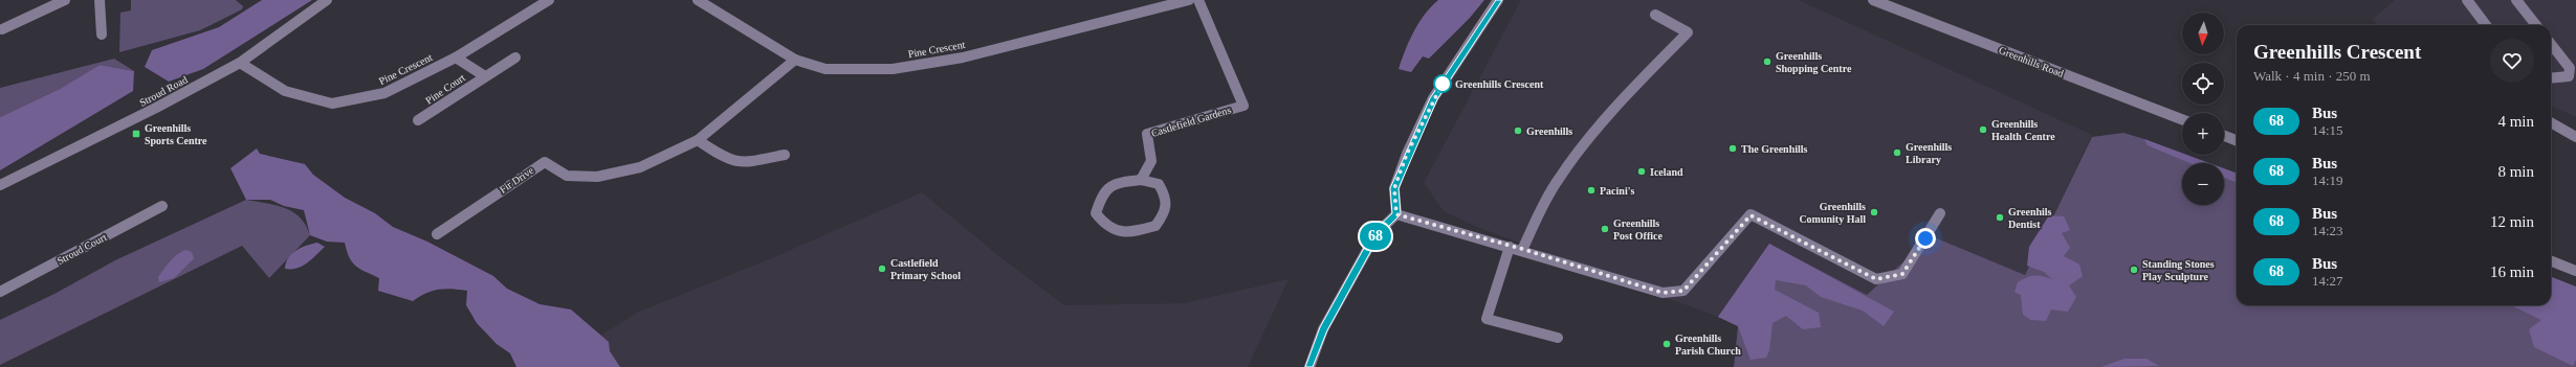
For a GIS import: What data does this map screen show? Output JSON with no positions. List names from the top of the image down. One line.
{"streets":{"street":["Pine Crescent","Greenhills Road","Pine Court","Stroud Road","Castlefield Gardens","Fir Drive","Stroud Court"]},"crossings":[["Pine Crescent","Pine Court"],["Pine Crescent","Stroud Road"],["Pine Crescent","Fir Drive"]],"places":{"other":["Greenhills Shopping Centre","Greenhills Crescent","Greenhills Health Centre","Greenhills","The Greenhills","Greenhills Library","Iceland","Pacini's","Greenhills Comunity Hall","Greenhils Dentist","Greenhills Post Office","Castlefield Primary School","Standing Stones Play Sculpture","Greenhills Parish Church"],"transit":["Greenhills Sports Centre"]},"lines":["bus line 68"],"north":"bottom","page":{"on_map":"68","map_buttons":["+","−"],"heading":["Greenhills Crescent","Walk · 4 min · 250 m"],"list":[{"mark":"68","name":"Bus","note":"14:15","value":"4 min"},{"mark":"68","name":"Bus","note":"14:19","value":"8 min"},{"mark":"68","name":"Bus","note":"14:23","value":"12 min"},{"mark":"68","name":"Bus","note":"14:27","value":"16 min"}]}}
